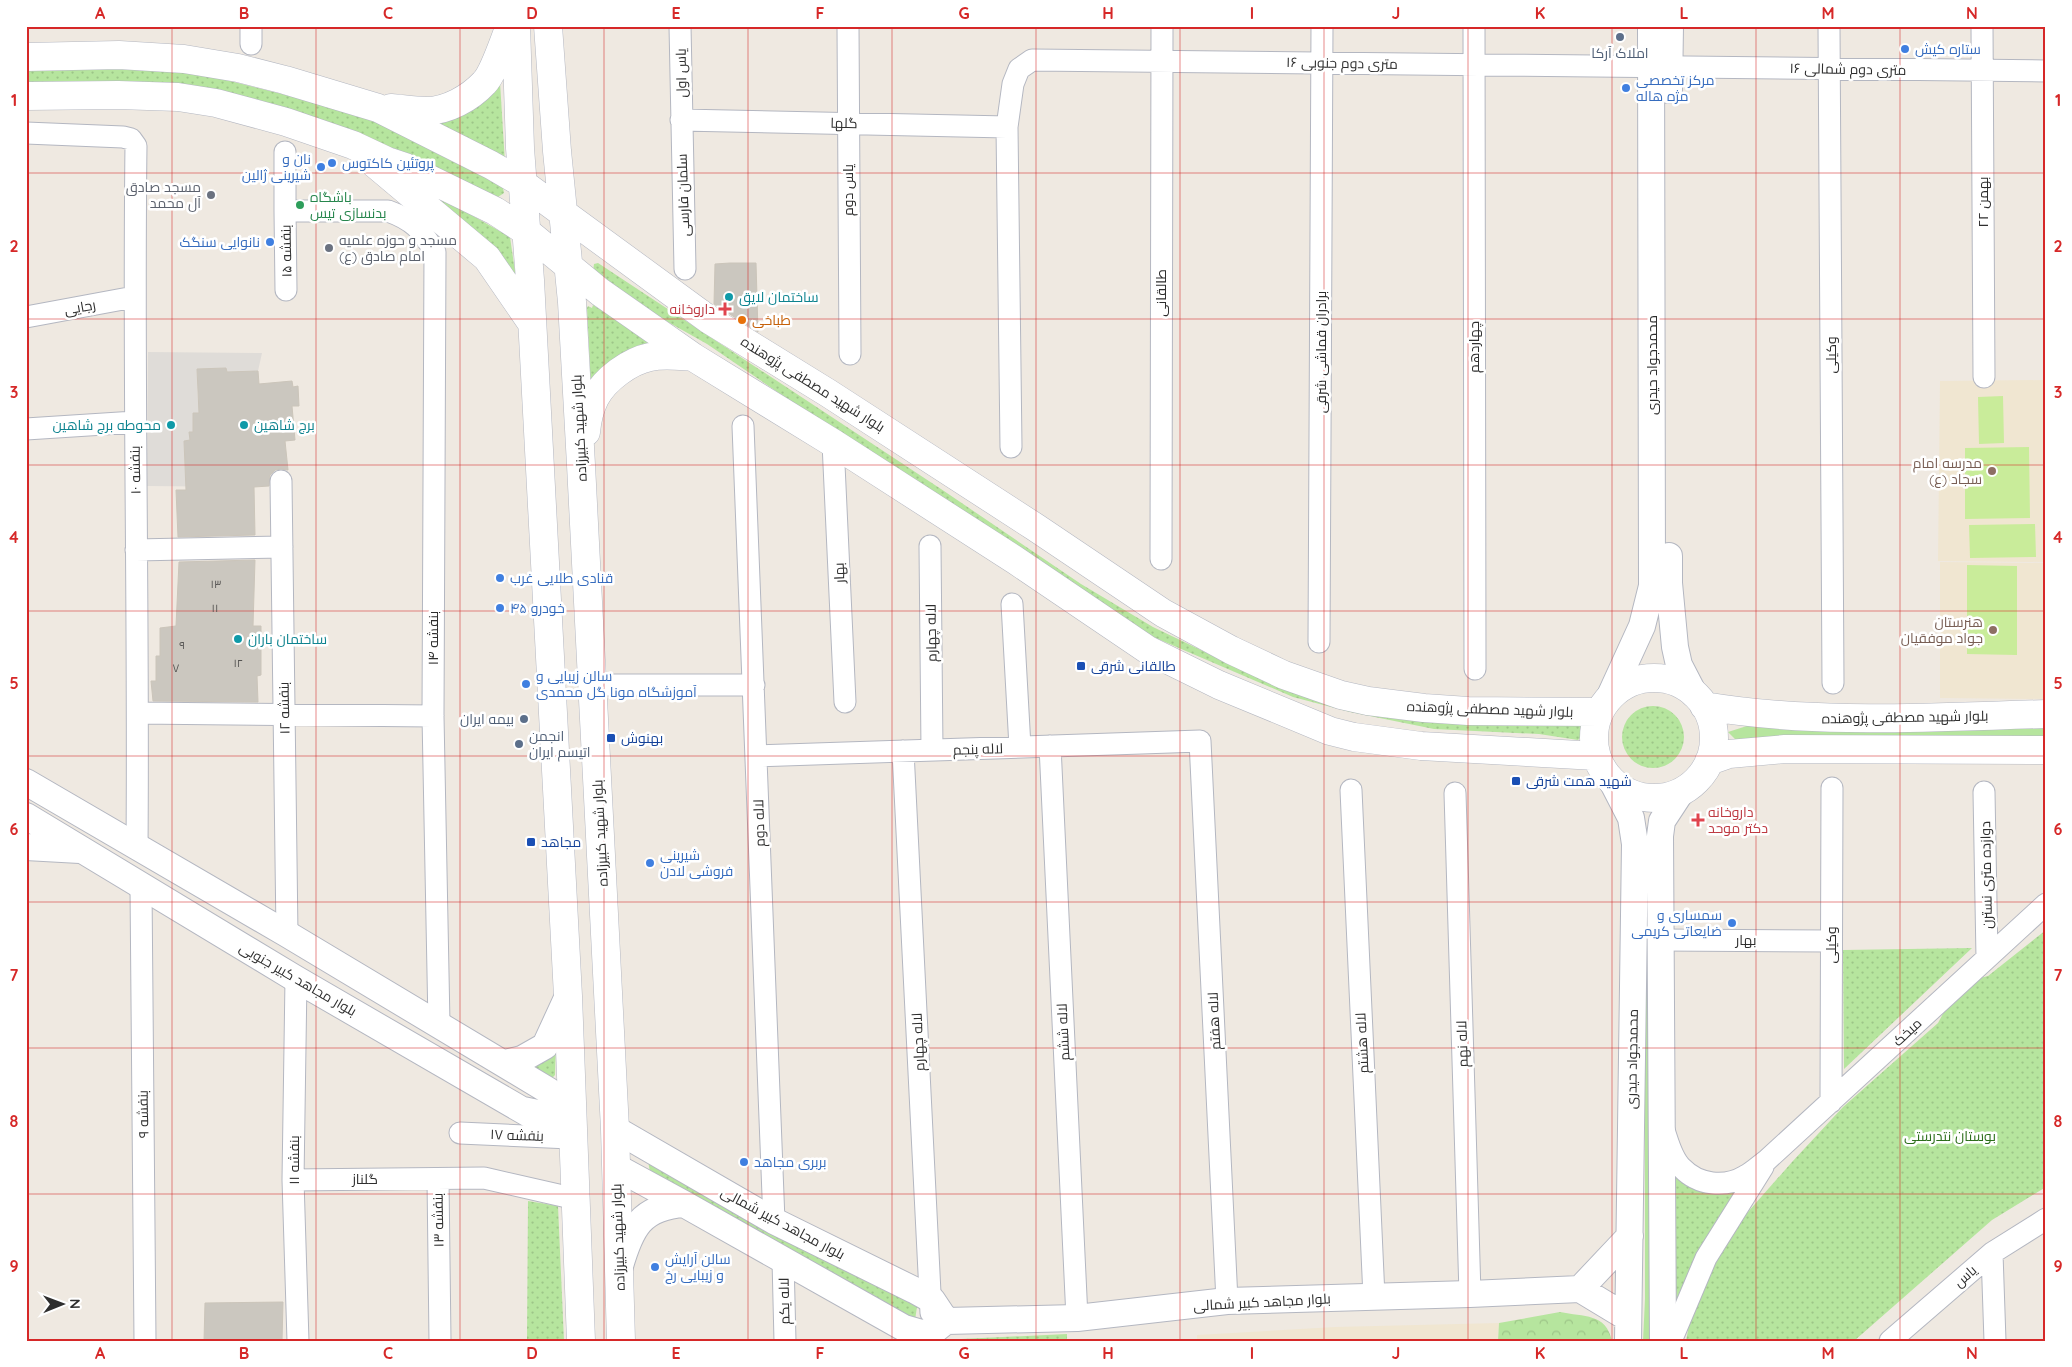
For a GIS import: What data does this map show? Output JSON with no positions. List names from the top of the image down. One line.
{"streets":{"main road":["بلوار شهید مصطفی پژوهنده","بلوار شهید کبیرزاده"],"street":["۱۶ متری دوم جنوبی","۱۶ متری دوم شمالی","یاس اول","گلها","یاس دوم","سلمان فارسی","۲۲ بهمن","بنفشه ۱۵","طالقانی","رجایی","چهاردهم","برادران قماشی شرقی","وکیلی","محمدجواد حیدری","بنفشه ۱۰","بهار","لاله چهارم","بنفشه ۱۴","بنفشه ۱۲","لاله پنجم","لاله دوم","دوازده متری نسترن","بلوار مجاهد کبیر جنوبی","لاله هفتم","لاله ششم","میخک","لاله هشتم","لاله نهم","بنفشه ۹","بنفشه ۱۷","بنفشه ۱۱","گلناز","بنفشه ۱۳","بلوار مجاهد کبیر شمالی","یاس","لاله یکم"]},"crossings":[["۱۶ متری دوم جنوبی","۱۶ متری دوم شمالی"],["۱۶ متری دوم جنوبی","گلها"],["۱۶ متری دوم جنوبی","طالقانی"],["۱۶ متری دوم جنوبی","چهاردهم"],["۱۶ متری دوم جنوبی","برادران قماشی شرقی"],["۱۶ متری دوم جنوبی","محمدجواد حیدری"],["۱۶ متری دوم شمالی","۲۲ بهمن"],["۱۶ متری دوم شمالی","وکیلی"],["۱۶ متری دوم شمالی","محمدجواد حیدری"],["یاس اول","گلها"],["یاس اول","سلمان فارسی"],["گلها","یاس دوم"],["گلها","سلمان فارسی"],["بنفشه ۱۵","بنفشه ۱۴"],["رجایی","بنفشه ۱۰"],["وکیلی","بهار"],["وکیلی","میخک"],["محمدجواد حیدری","بلوار شهید مصطفی پژوهنده"],["محمدجواد حیدری","بهار"],["بلوار شهید مصطفی پژوهنده","بلوار شهید کبیرزاده"],["بلوار شهید کبیرزاده","بلوار مجاهد کبیر شمالی"],["لاله چهارم","لاله پنجم"],["لاله چهارم","بلوار مجاهد کبیر شمالی"],["لاله پنجم","لاله دوم"],["لاله پنجم","لاله هفتم"],["لاله پنجم","لاله ششم"],["لاله دوم","بلوار مجاهد کبیر شمالی"],["دوازده متری نسترن","میخک"],["بلوار مجاهد کبیر جنوبی","بنفشه ۹"],["بلوار مجاهد کبیر جنوبی","بنفشه ۱۷"],["بلوار مجاهد کبیر جنوبی","بنفشه ۱۱"],["لاله هفتم","بلوار مجاهد کبیر شمالی"],["لاله ششم","بلوار مجاهد کبیر شمالی"],["لاله هشتم","بلوار مجاهد کبیر شمالی"],["لاله نهم","بلوار مجاهد کبیر شمالی"],["بنفشه ۱۱","گلناز"],["گلناز","بنفشه ۱۳"],["بلوار مجاهد کبیر شمالی","لاله یکم"]],"parks":["بوستان نتدرستی"],"places":{"other":["املاک آرکا","ستاره کیش","مرکز تخصصی مژه هاله","پروتئین کاکتوس","نان و شیرینی ژالین","مسجد صادق آل محمد","باشگاه بدنسازی تیس","نانوایی سنگک","مسجد و حوزه علمیه امام صادق (ع)","ساختمان لایق","طباخی","محوطه برج شاهین","برج شاهین","مدرسه امام سجاد (ع)","قنادی طلایی غرب","خودرو ۴۵","هنرستان جواد موفقیان","ساختمان باران","سالن زیبایی و آموزشگاه مونا گل محمدی","بیمه ایران","انجمن اتیسم ایران","شیرینی فروشی لادن","سمساری و ضایعاتی کریمی","بربری مجاهد","سالن آرایش و زیبایی رخ"],"health":["داروخانه","داروخانه دکتر موحد"],"transit":["طالقانی شرقی","بهنوش","شهید همت شرقی","مجاهد"]},"house_numbers":["۱۳","۱۱","۹","۱۲","۷"],"north":"right","grid":{"columns":["A","B","C","D","E","F","G","H","I","J","K","L","M","N"],"rows":["1","2","3","4","5","6","7","8","9"]}}
